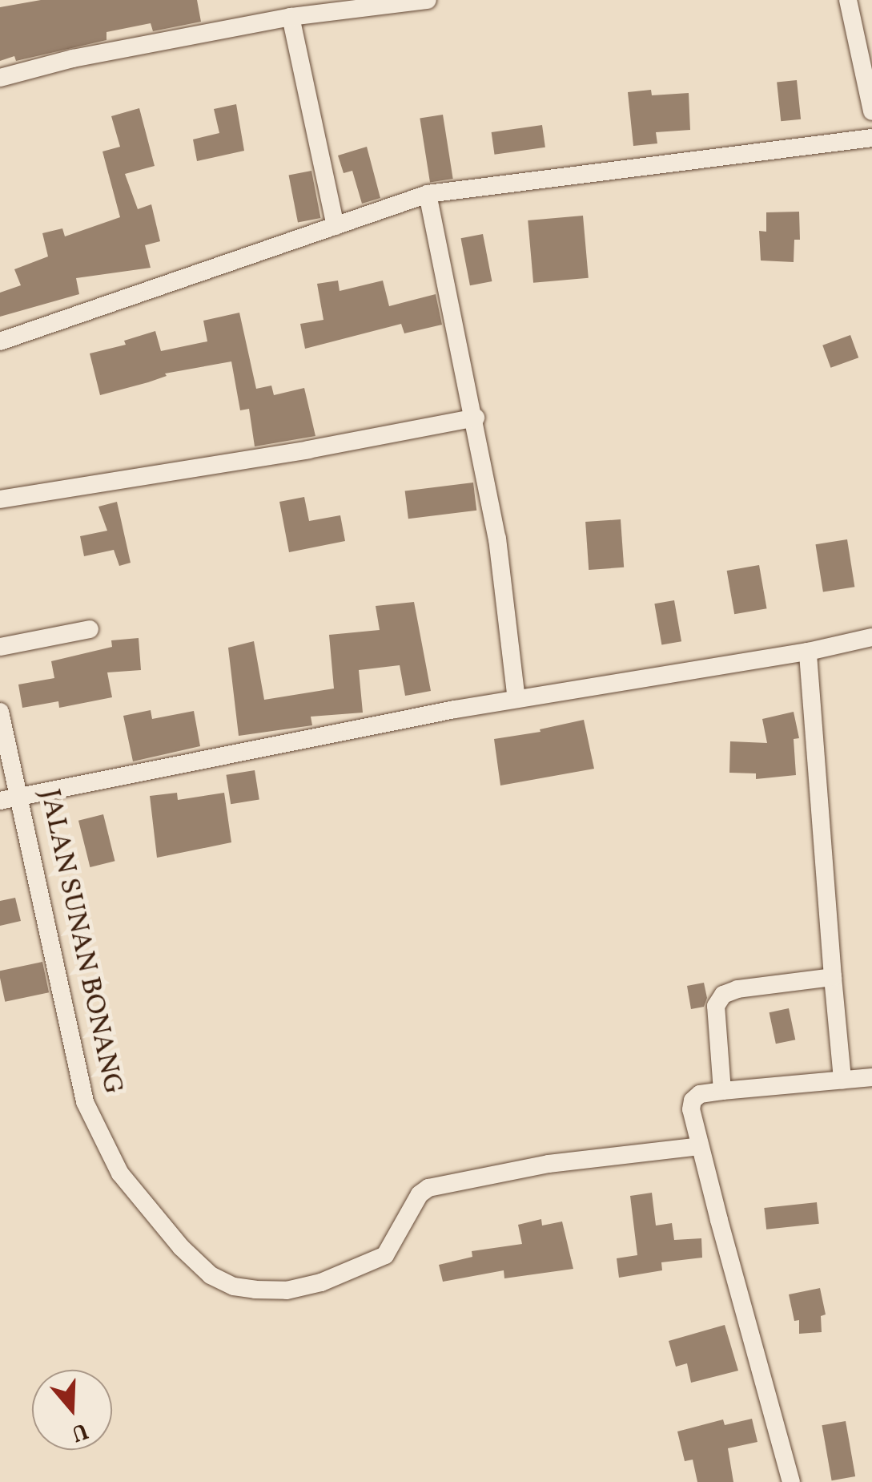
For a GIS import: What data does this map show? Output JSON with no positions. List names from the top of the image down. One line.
{"streets":{"street":["JALAN SUNAN BONANG"]},"north":"bottom"}
